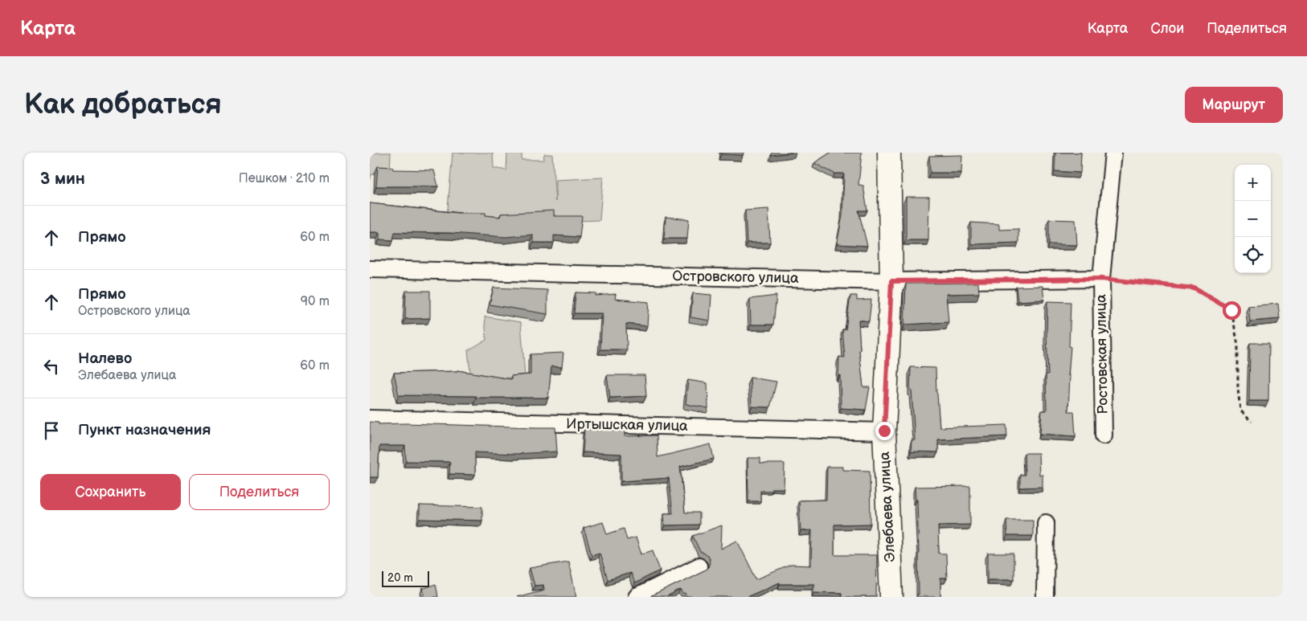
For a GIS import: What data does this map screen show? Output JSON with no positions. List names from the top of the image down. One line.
{"streets":{"main road":["Элебаева улица"],"street":["Островского улица","Ростовская улица","Иртышская улица"]},"crossings":[["Островского улица","Ростовская улица"],["Островского улица","Элебаева улица"],["Иртышская улица","Элебаева улица"]],"scale_bar":"20 m","page":{"header":"Карта","nav":["Карта","Слои","Поделиться"],"buttons":["Маршрут",["Сохранить","Поделиться"]],"title":"Как добраться","heading":["3 мин","Пешком · 210 m"],"map_buttons":["+","−"],"list":[["Прямо","60 m"],["Прямо","Островского улица","90 m"],["Налево","Элебаева улица","60 m"],"Пункт назначения"],"scale":"20 m"}}
